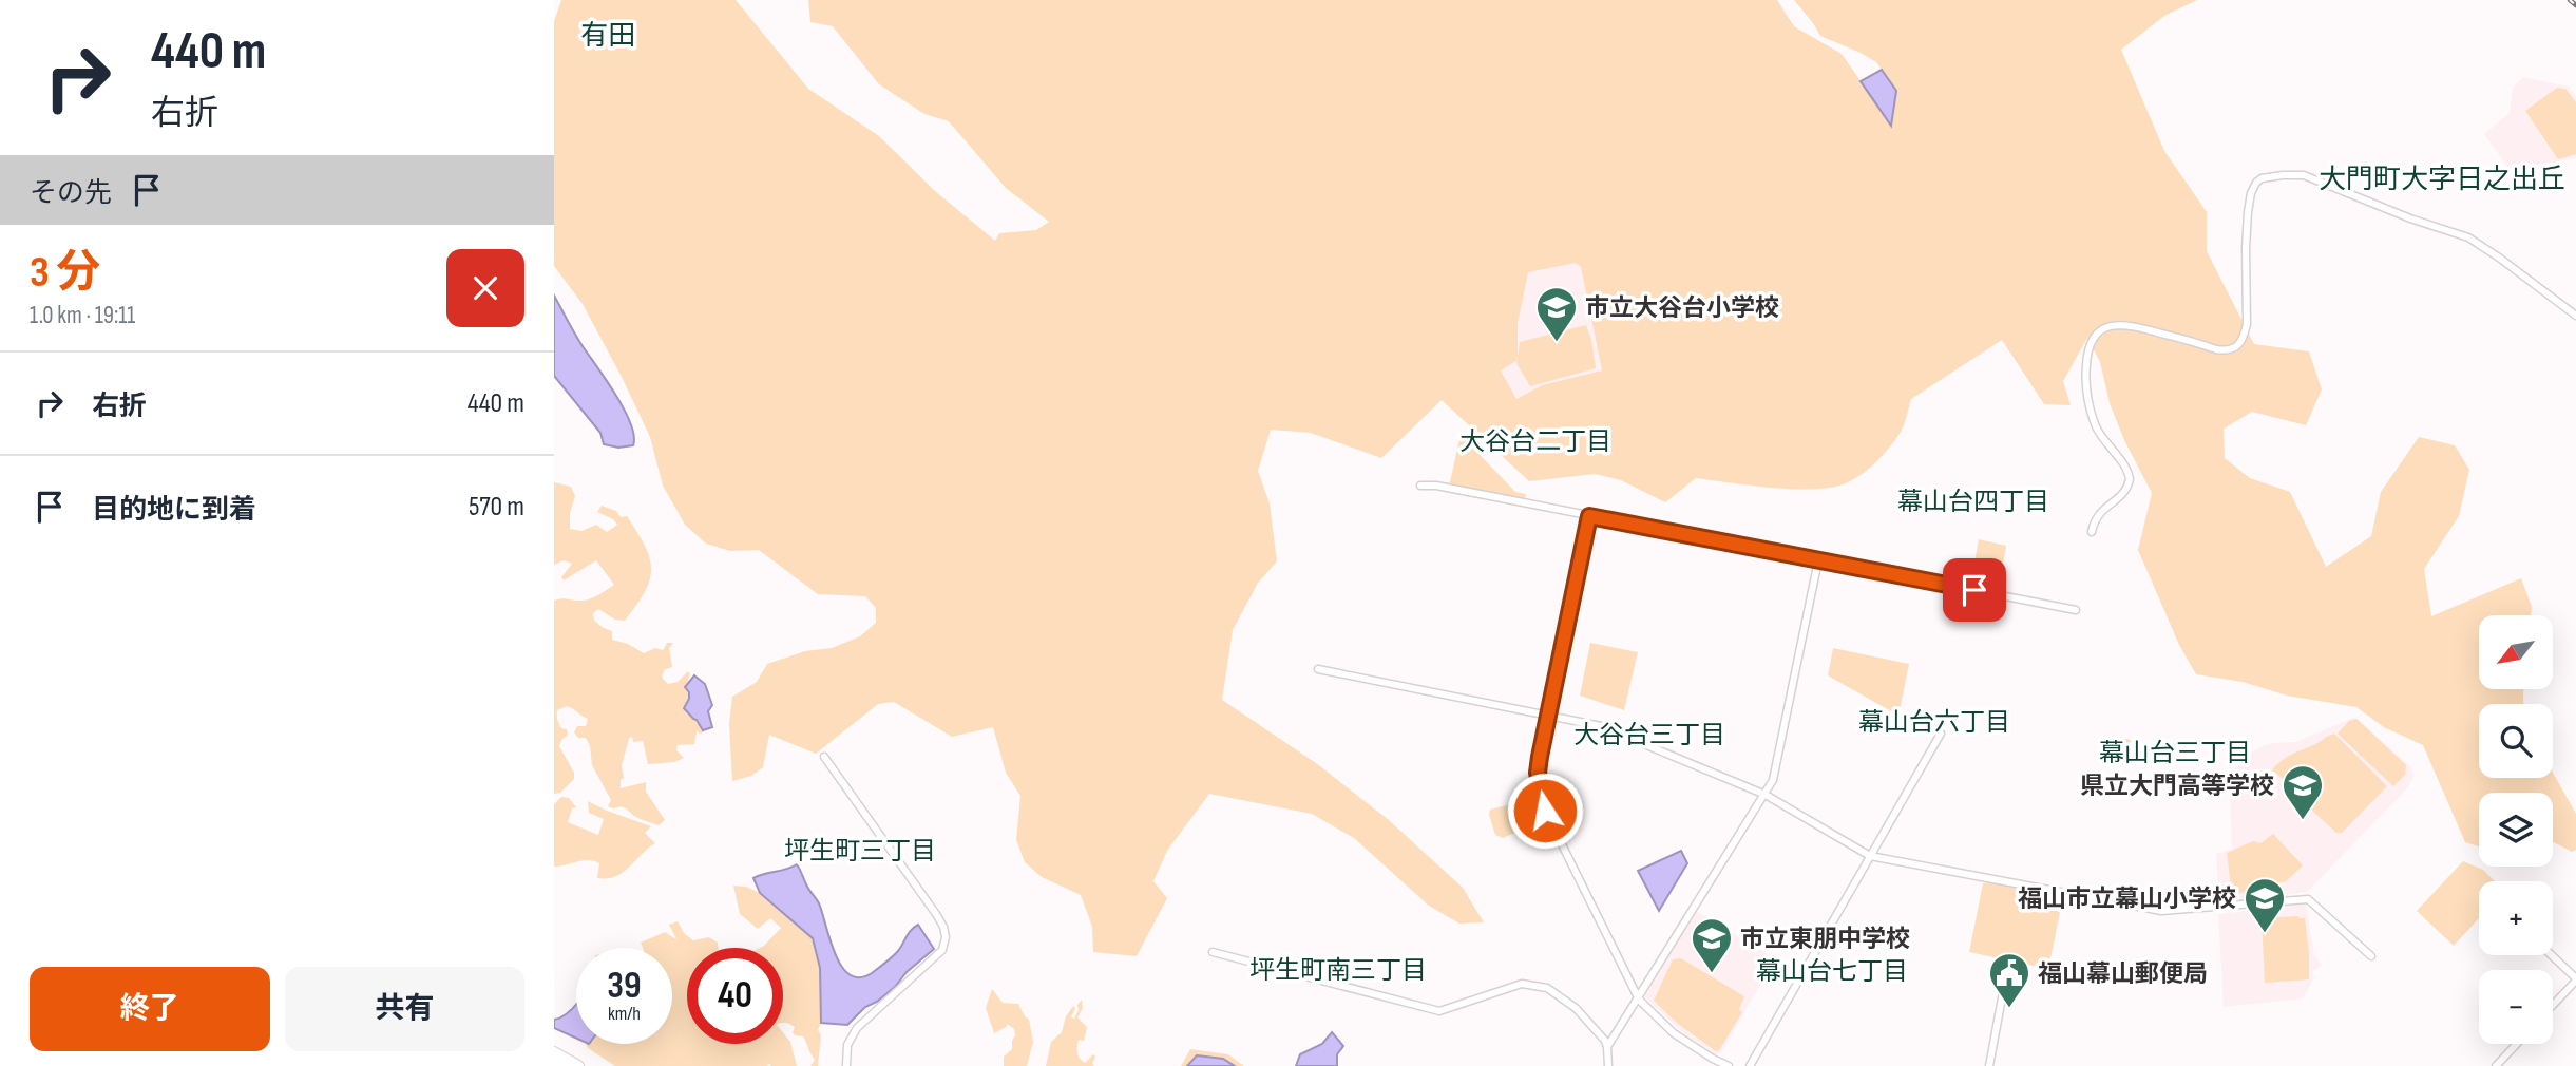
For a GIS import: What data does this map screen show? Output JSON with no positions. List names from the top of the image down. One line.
{"districts":["有田","大門町大字日之出丘","大谷台二丁目","幕山台四丁目","幕山台六丁目","大谷台三丁目","幕山台三丁目","坪生町三丁目","坪生町南三丁目","幕山台七丁目"],"places":{"school or university":["市立大谷台小学校","県立大門高等学校","福山市立幕山小学校","市立東朋中学校"],"public building":["福山幕山郵便局"]},"north":"bottom left","page":{"turn":["440 m","右折"],"then":"その先","heading":["3 分","1.0 km · 19:11"],"list":[{"name":"右折","value":"440 m"},{"name":"目的地に到着","value":"570 m"}],"map_buttons":["+","−"],"speed":"39 km/h","limit":"40","buttons":["終了","共有"]}}
